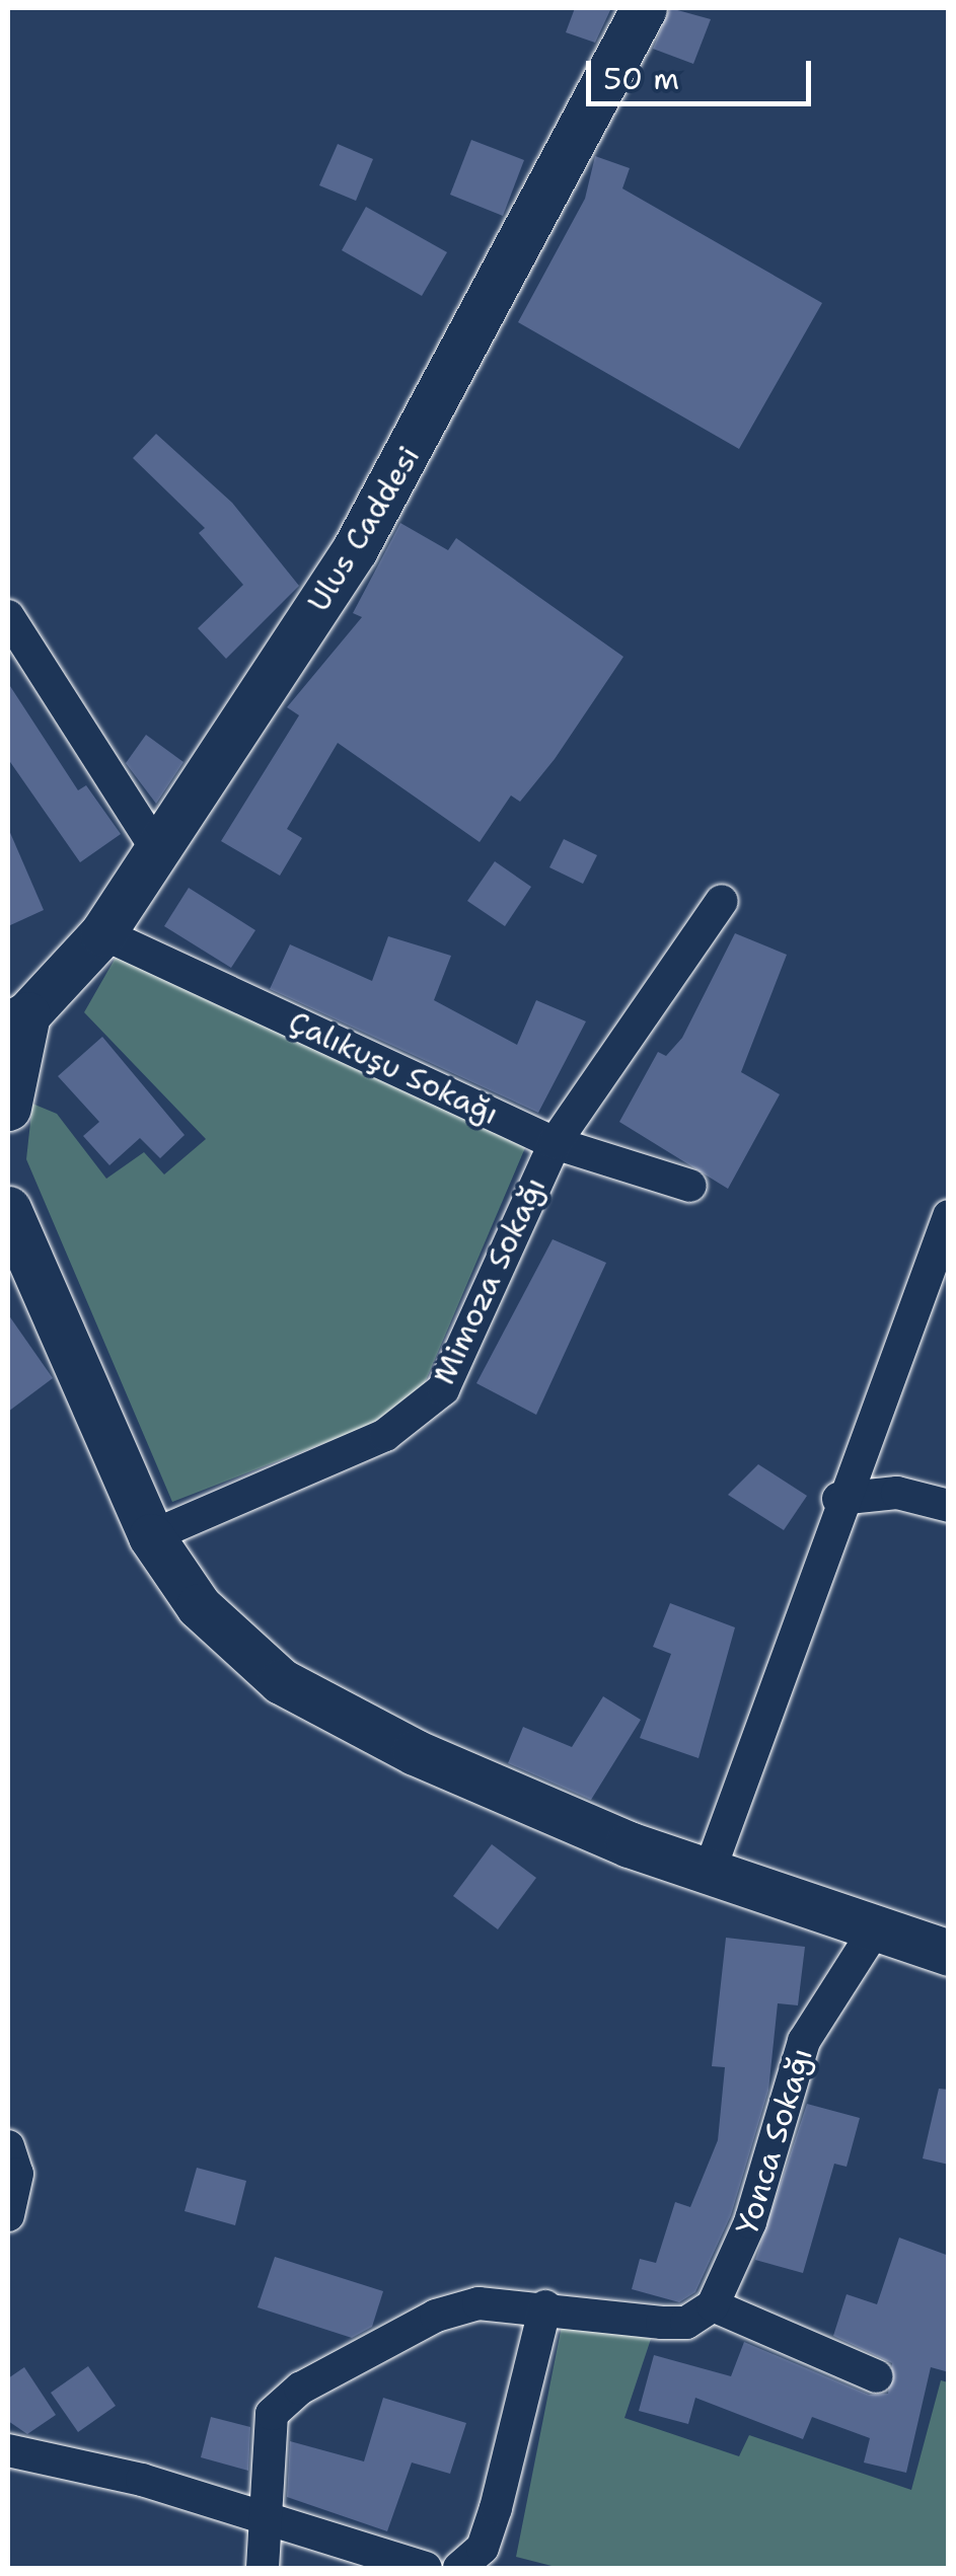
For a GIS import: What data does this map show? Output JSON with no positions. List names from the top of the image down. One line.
{"streets":{"street":["Ulus Caddesi","Çalıkuşu Sokağı","Mimoza Sokağı","Yonca Sokağı"]},"crossings":[["Ulus Caddesi","Çalıkuşu Sokağı"],["Çalıkuşu Sokağı","Mimoza Sokağı"]],"scale_bar":"50 m"}
